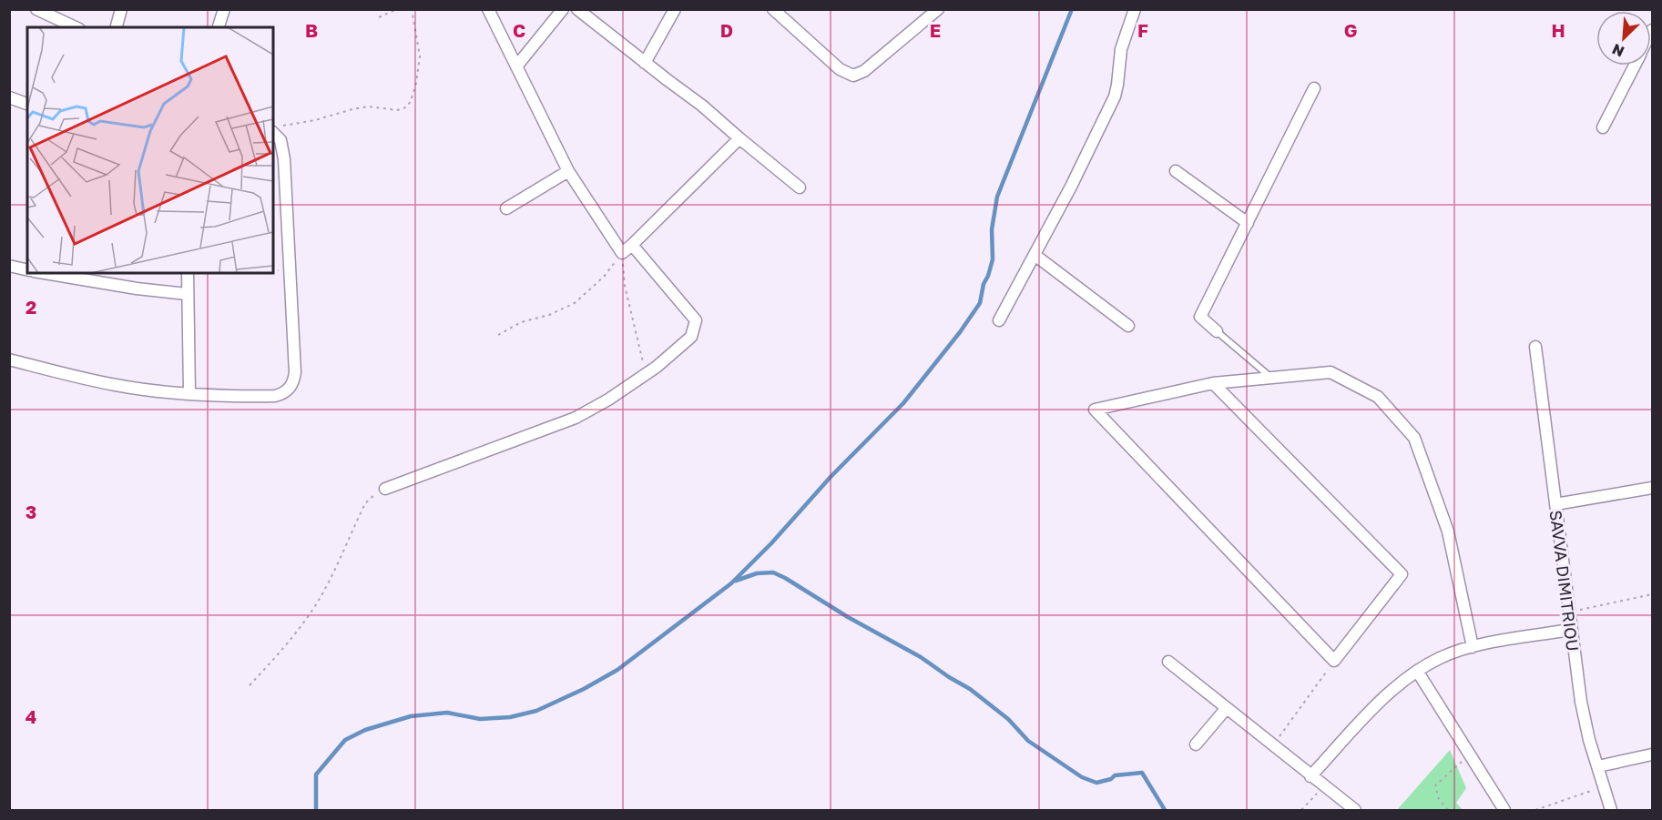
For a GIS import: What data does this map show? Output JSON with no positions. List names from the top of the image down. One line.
{"streets":{"street":["SAVVA DIMITRIOU"]},"north":"bottom left","grid":{"columns":["B","C","D","E","F","G","H"],"rows":["2","3","4"]}}
